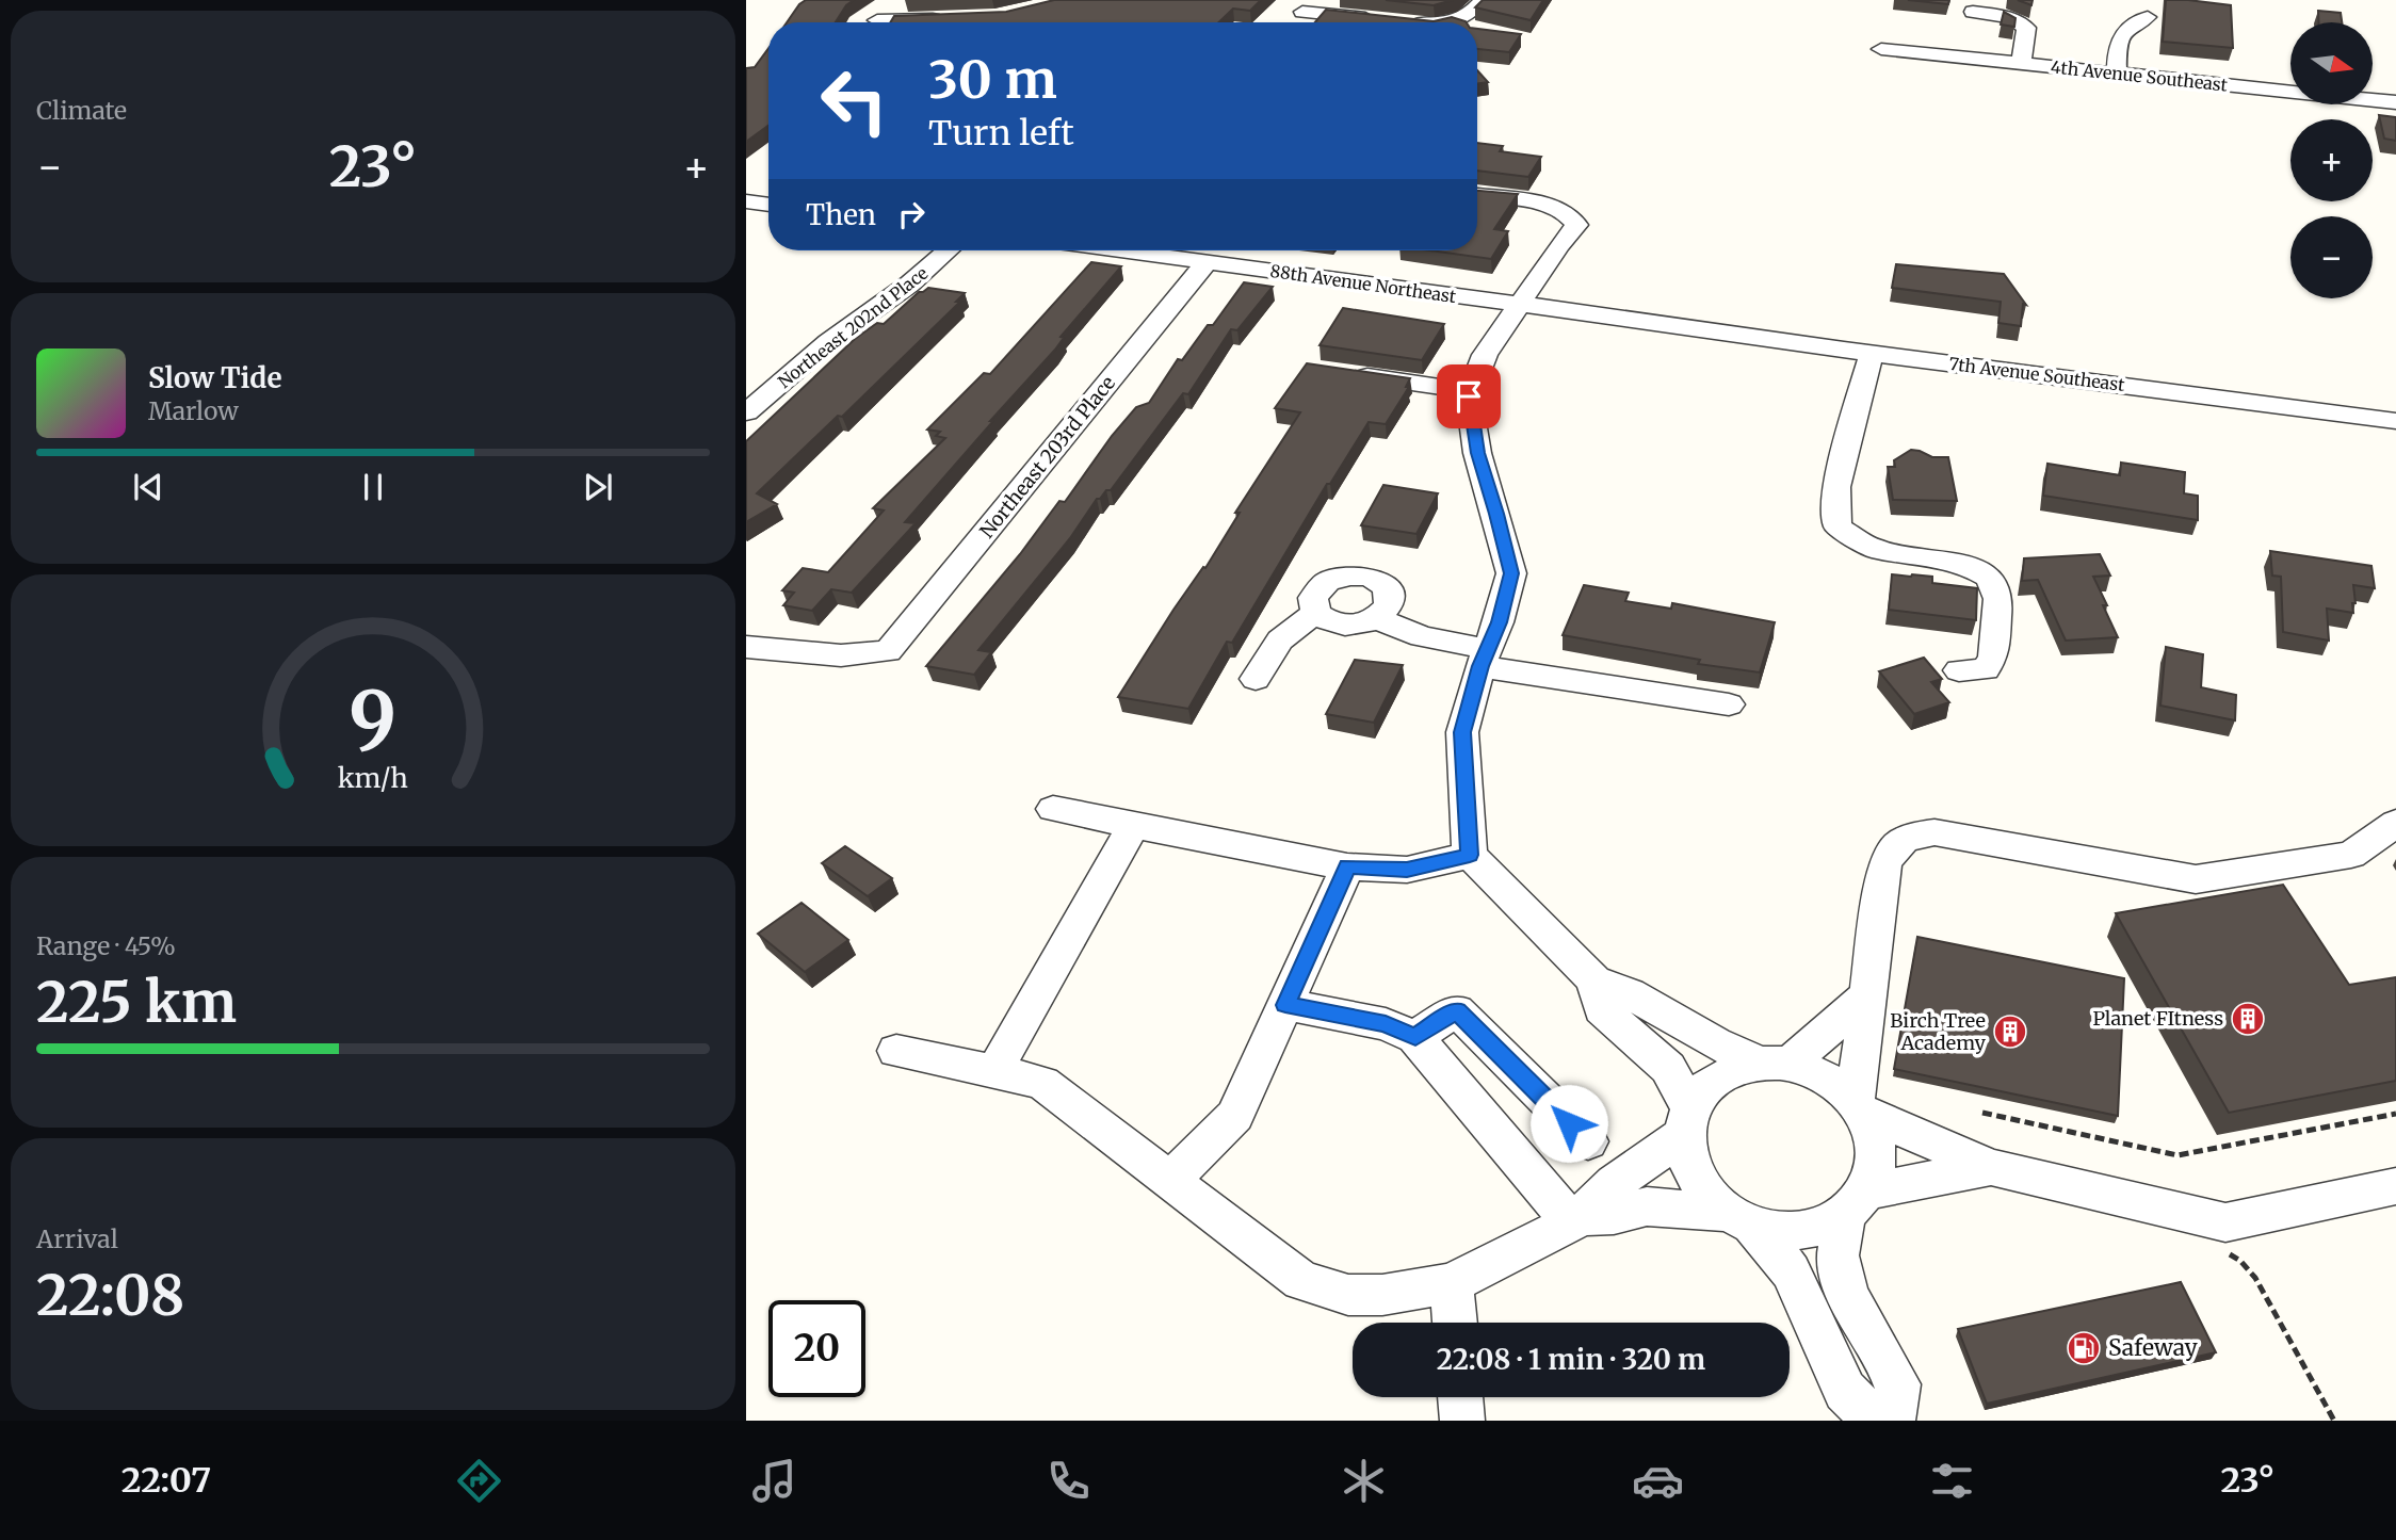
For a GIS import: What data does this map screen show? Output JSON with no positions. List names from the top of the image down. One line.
{"streets":{"street":["4th Avenue Southeast","88th Avenue Northeast","Northeast 202nd Place","7th Avenue Southeast","Northeast 203rd Place"]},"crossings":[["88th Avenue Northeast","7th Avenue Southeast"],["88th Avenue Northeast","Northeast 203rd Place"]],"places":{"building":["Planet FItness","Birch Tree Academy"],"fuel station":["Safeway"]},"north":"right","page":{"tile":["Climate",["Range · 45%","225 km"],["Arrival","22:08"]],"map_buttons":["+","−"],"turn":["30 m","Turn left"],"heat":["−","23°","+"],"then":"Then","song":["Slow Tide","Marlow"],"limit":"20","trip":"22:08 · 1 min · 320 m","tabs":["22:07","23°"],"gauge":["9","km/h"]}}
